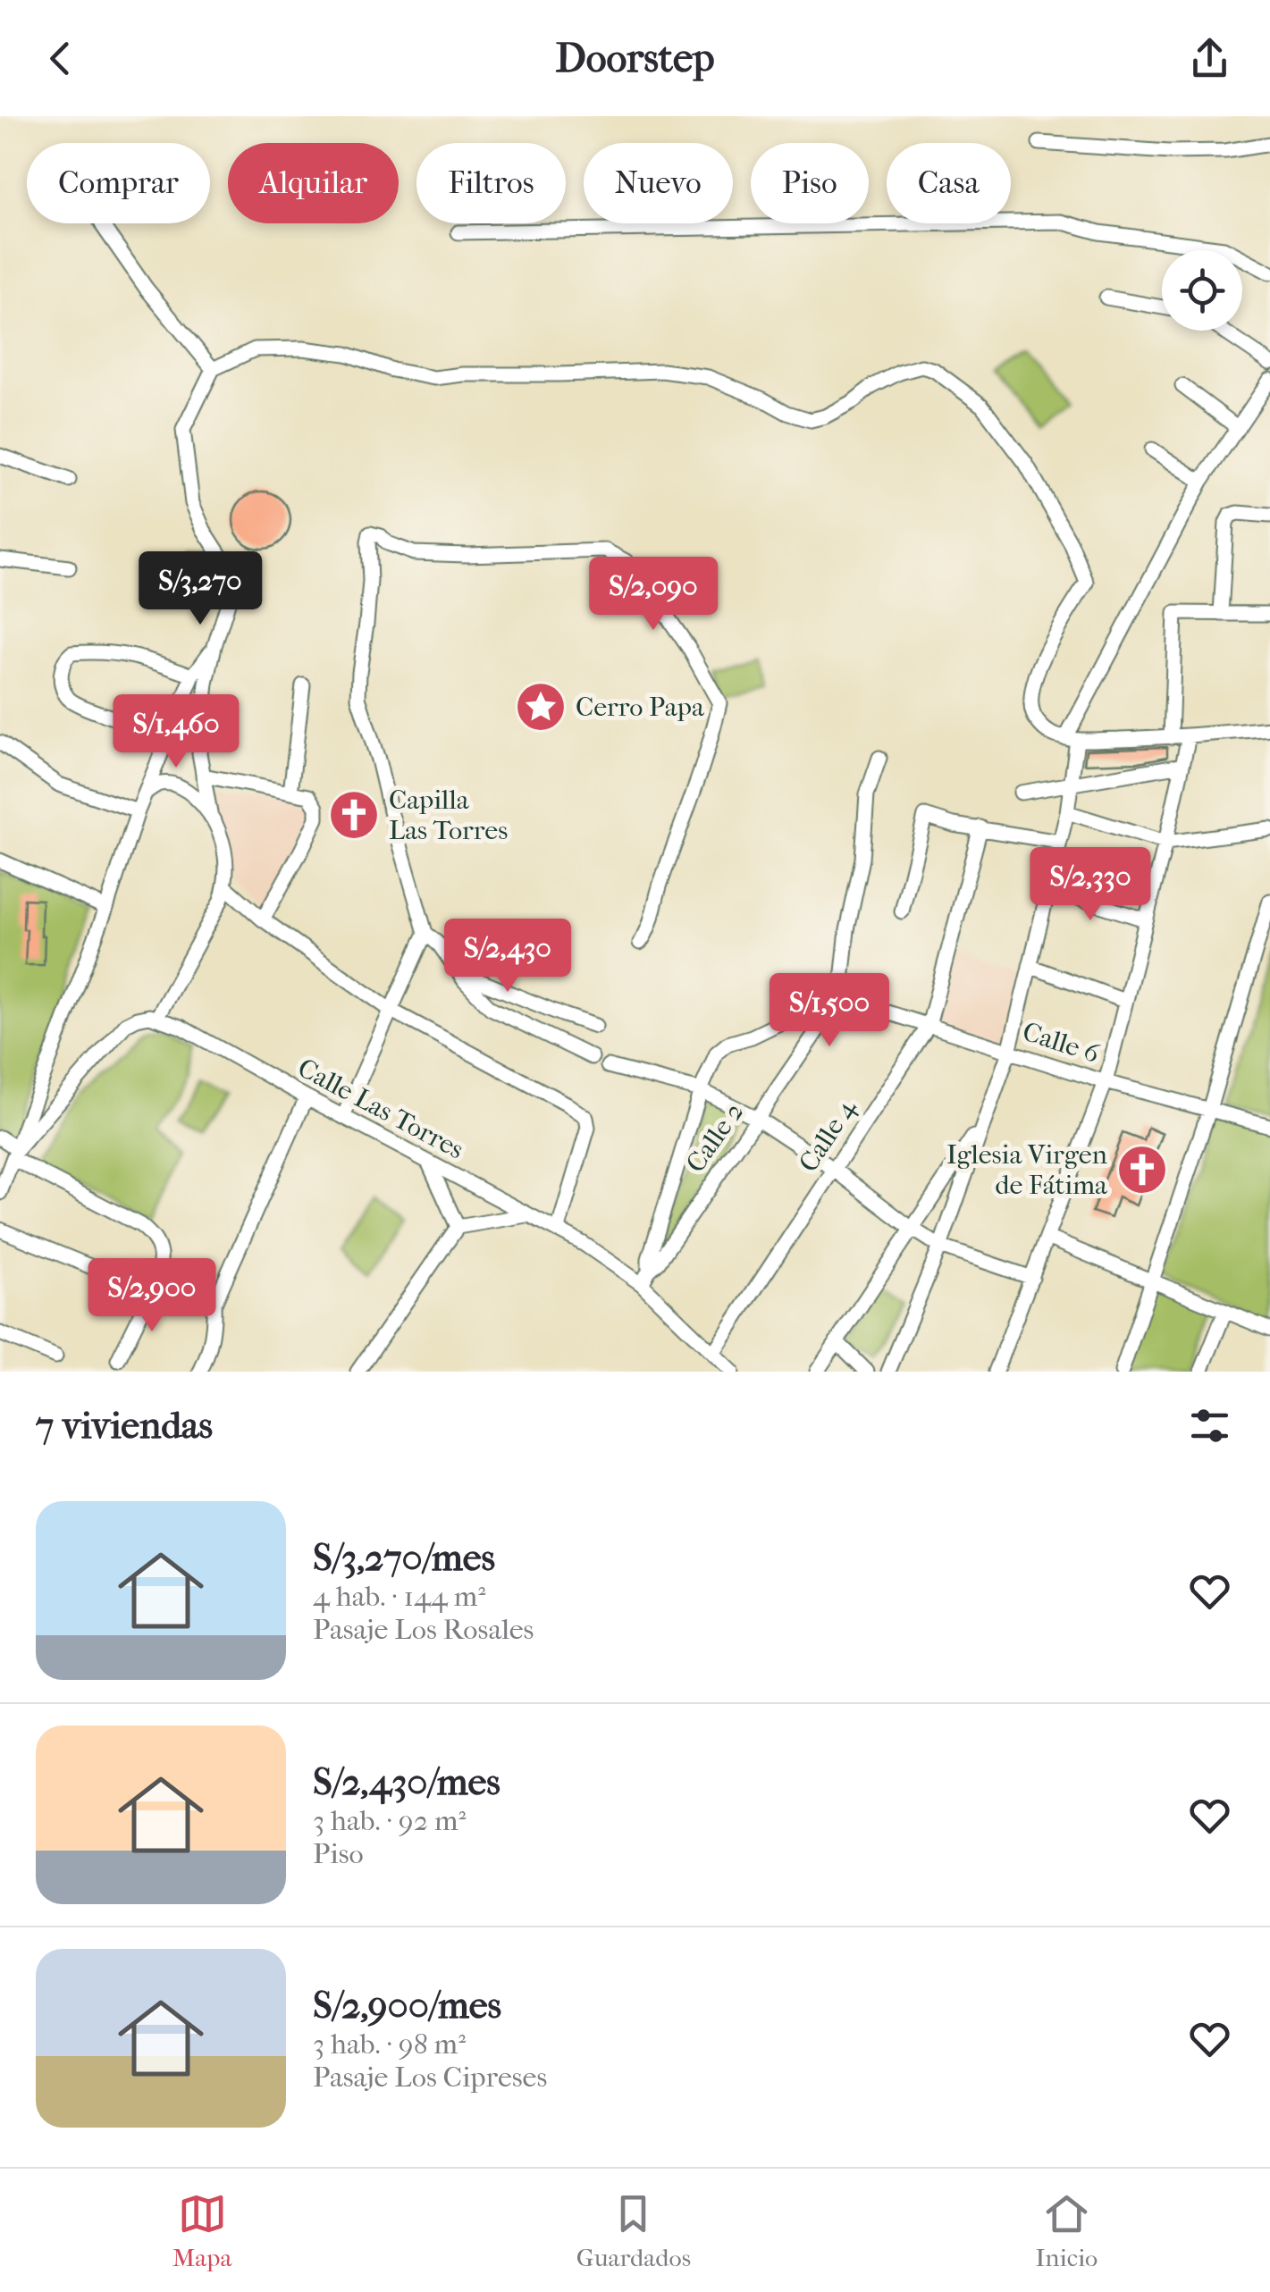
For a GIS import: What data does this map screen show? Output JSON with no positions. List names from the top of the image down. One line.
{"streets":{"street":["Calle 6","Calle Las Torres","Calle 4","Calle 2"]},"crossings":[["Calle 6","Calle 4"],["Calle 6","Calle 2"],["Calle Las Torres","Calle 4"],["Calle Las Torres","Calle 2"]],"places":{"place":["Cerro Papa"],"church":["Capilla Las Torres","Iglesia Virgen de Fátima"]},"page":{"header":"Doorstep","chip":["Comprar","Alquilar","Filtros","Nuevo","Piso","Casa"],"price":["S/3,270","S/2,090","S/1,460","S/2,330","S/2,430","S/1,500","S/2,900"],"heading":"7 viviendas","list":[{"name":"S/3,270/mes","note":"4 hab. · 144 m² · Pasaje Los Rosales"},{"name":"S/2,430/mes","note":"3 hab. · 92 m² · Piso"},{"name":"S/2,900/mes","note":"3 hab. · 98 m² · Pasaje Los Cipreses"}],"tabs":["Mapa","Guardados","Inicio"]}}
